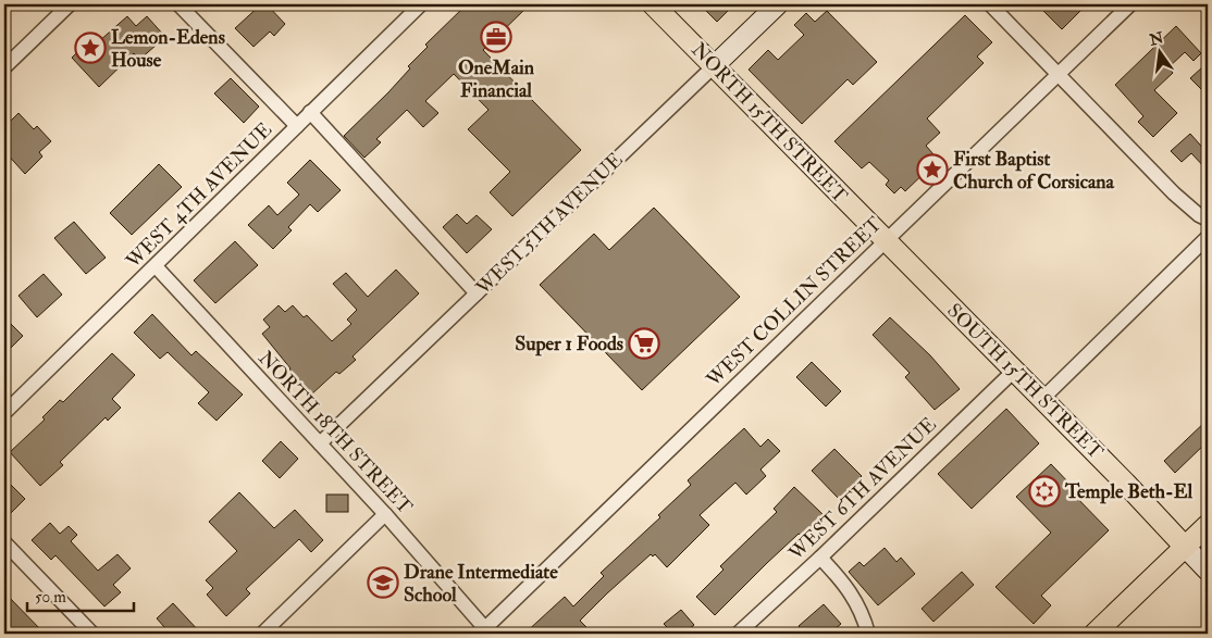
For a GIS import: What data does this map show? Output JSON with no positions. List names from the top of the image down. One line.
{"streets":{"main road":["NORTH 15TH STREET","SOUTH 15TH STREET"],"street":["WEST 4TH AVENUE","WEST 5TH AVENUE","WEST COLLIN STREET","NORTH 18TH STREET","WEST 6TH AVENUE"]},"crossings":[["NORTH 15TH STREET","WEST 5TH AVENUE"],["NORTH 15TH STREET","WEST COLLIN STREET"],["NORTH 15TH STREET","SOUTH 15TH STREET"],["WEST 4TH AVENUE","NORTH 18TH STREET"],["WEST 5TH AVENUE","NORTH 18TH STREET"],["WEST COLLIN STREET","SOUTH 15TH STREET"],["WEST COLLIN STREET","NORTH 18TH STREET"],["SOUTH 15TH STREET","WEST 6TH AVENUE"]],"places":{"office":["OneMain Financial"],"place":["Lemon-Edens House","First Baptist Church of Corsicana"],"supermarket":["Super 1 Foods"],"synagogue":["Temple Beth-El"],"school or university":["Drane Intermediate School"]},"scale_bar":"50 m","north":"top"}
